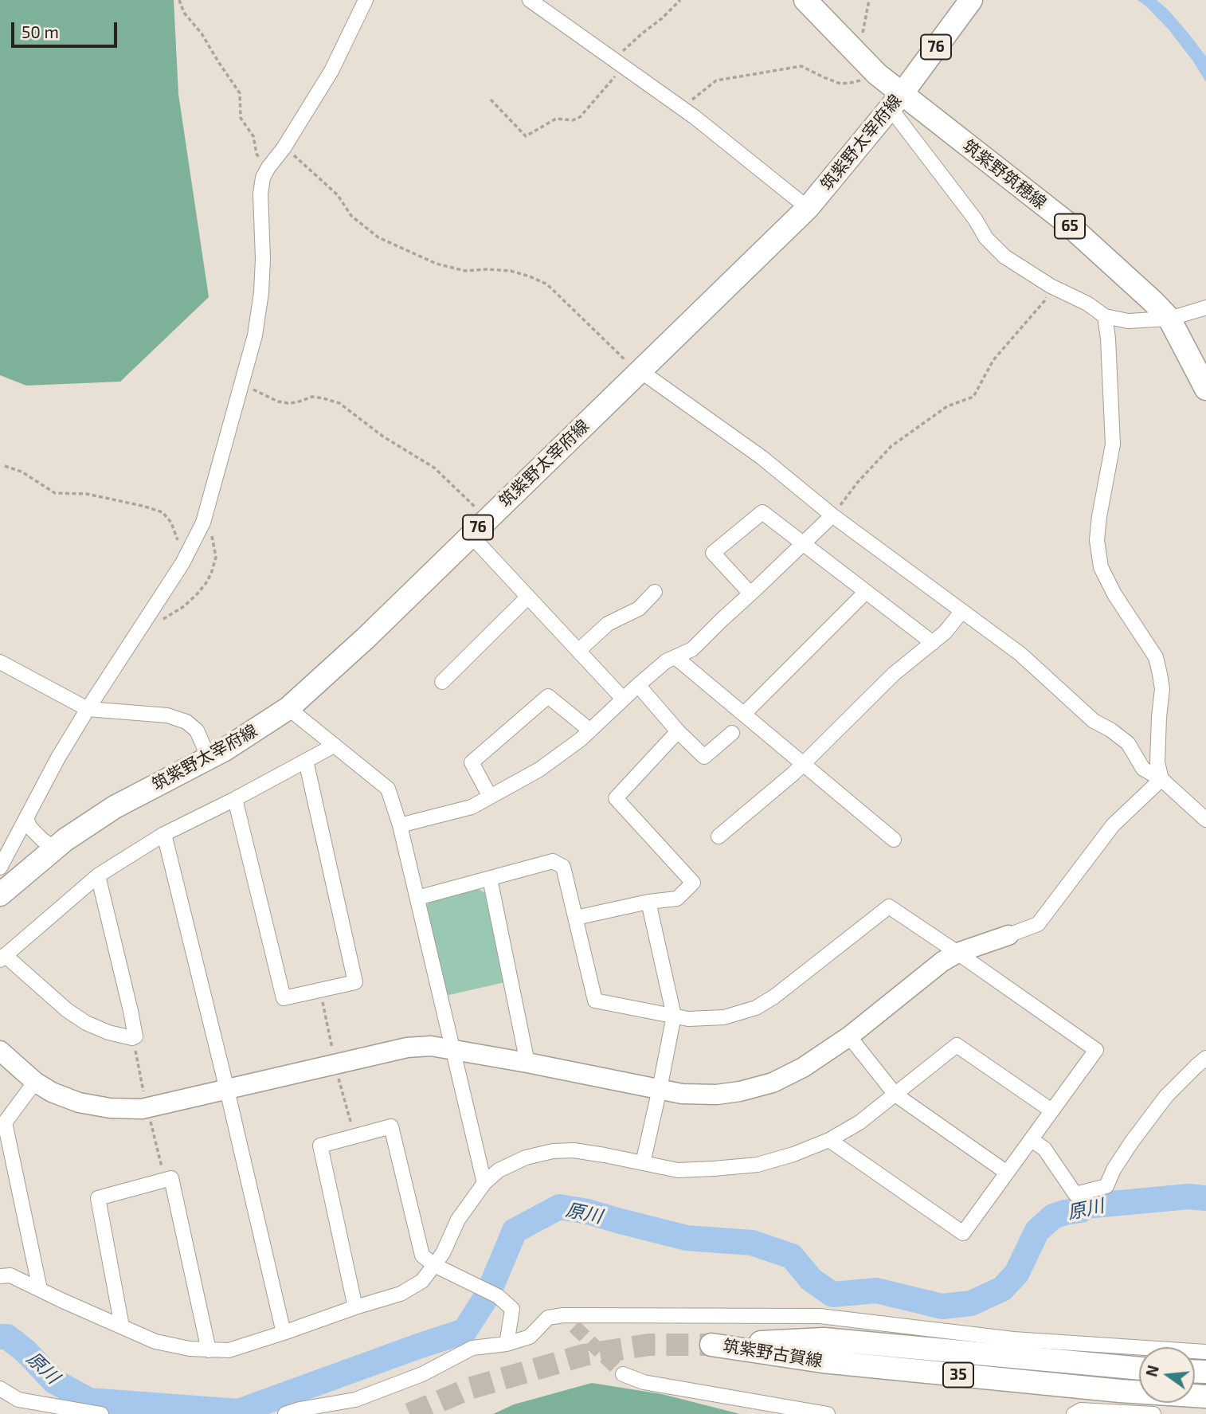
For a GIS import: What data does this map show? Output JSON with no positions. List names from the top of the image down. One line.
{"streets":{"main road":["76","筑紫野太宰府線","筑紫野筑穂線","65","筑紫野古賀線","35"]},"crossings":[["筑紫野太宰府線","筑紫野筑穂線"]],"water":["原川"],"scale_bar":"50 m","north":"left"}
